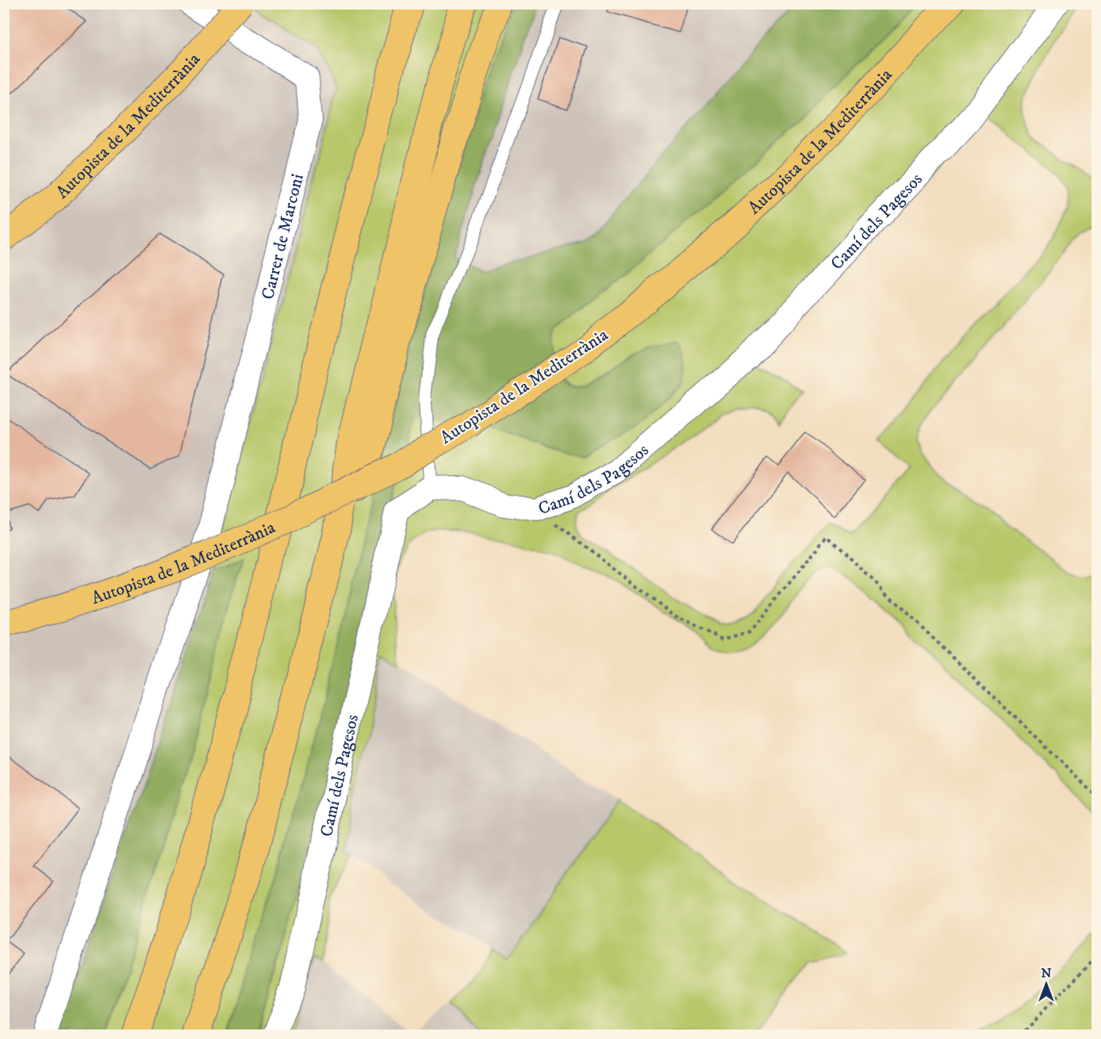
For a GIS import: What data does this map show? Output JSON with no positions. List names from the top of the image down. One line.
{"streets":{"highway":["Autopista de la Mediterrània"],"street":["Camí dels Pagesos","Carrer de Marconi"]},"north":"top"}
